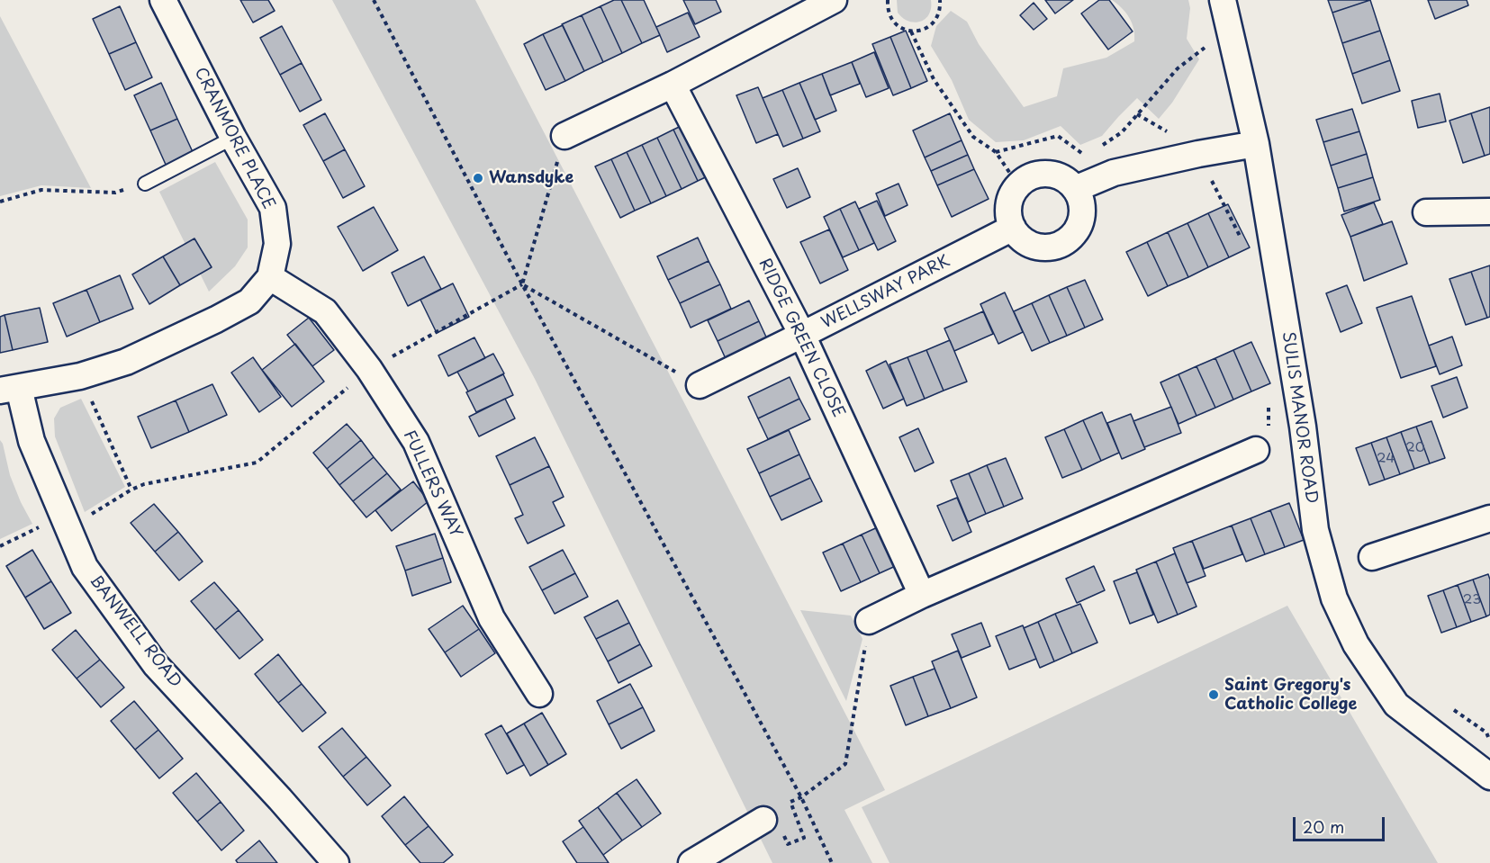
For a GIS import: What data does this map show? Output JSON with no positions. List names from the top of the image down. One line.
{"streets":{"street":["CRANMORE PLACE","WELLSWAY PARK","RIDGE GREEN CLOSE","SULIS MANOR ROAD","FULLERS WAY","BANWELL ROAD"]},"crossings":[["CRANMORE PLACE","FULLERS WAY"],["CRANMORE PLACE","BANWELL ROAD"],["WELLSWAY PARK","RIDGE GREEN CLOSE"]],"places":["Wansdyke","Saint Gregory's Catholic College"],"house_numbers":["20","24","23"],"scale_bar":"20 m"}
